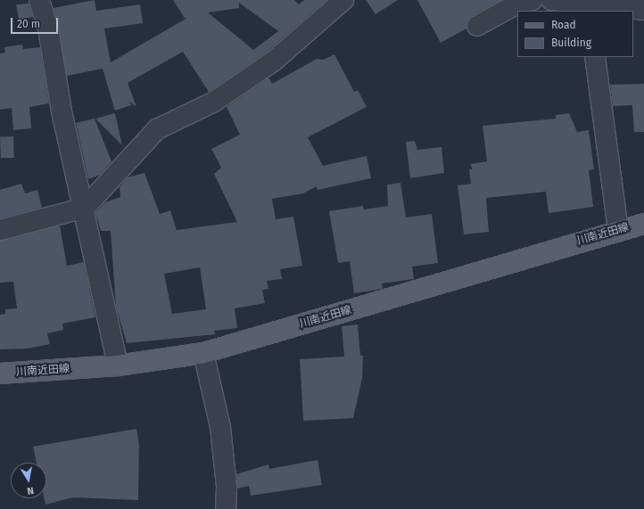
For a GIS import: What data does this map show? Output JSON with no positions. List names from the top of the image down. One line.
{"streets":{"main road":["川南近田線"]},"legend":["Road","Building"],"scale_bar":"20 m","north":"bottom"}
